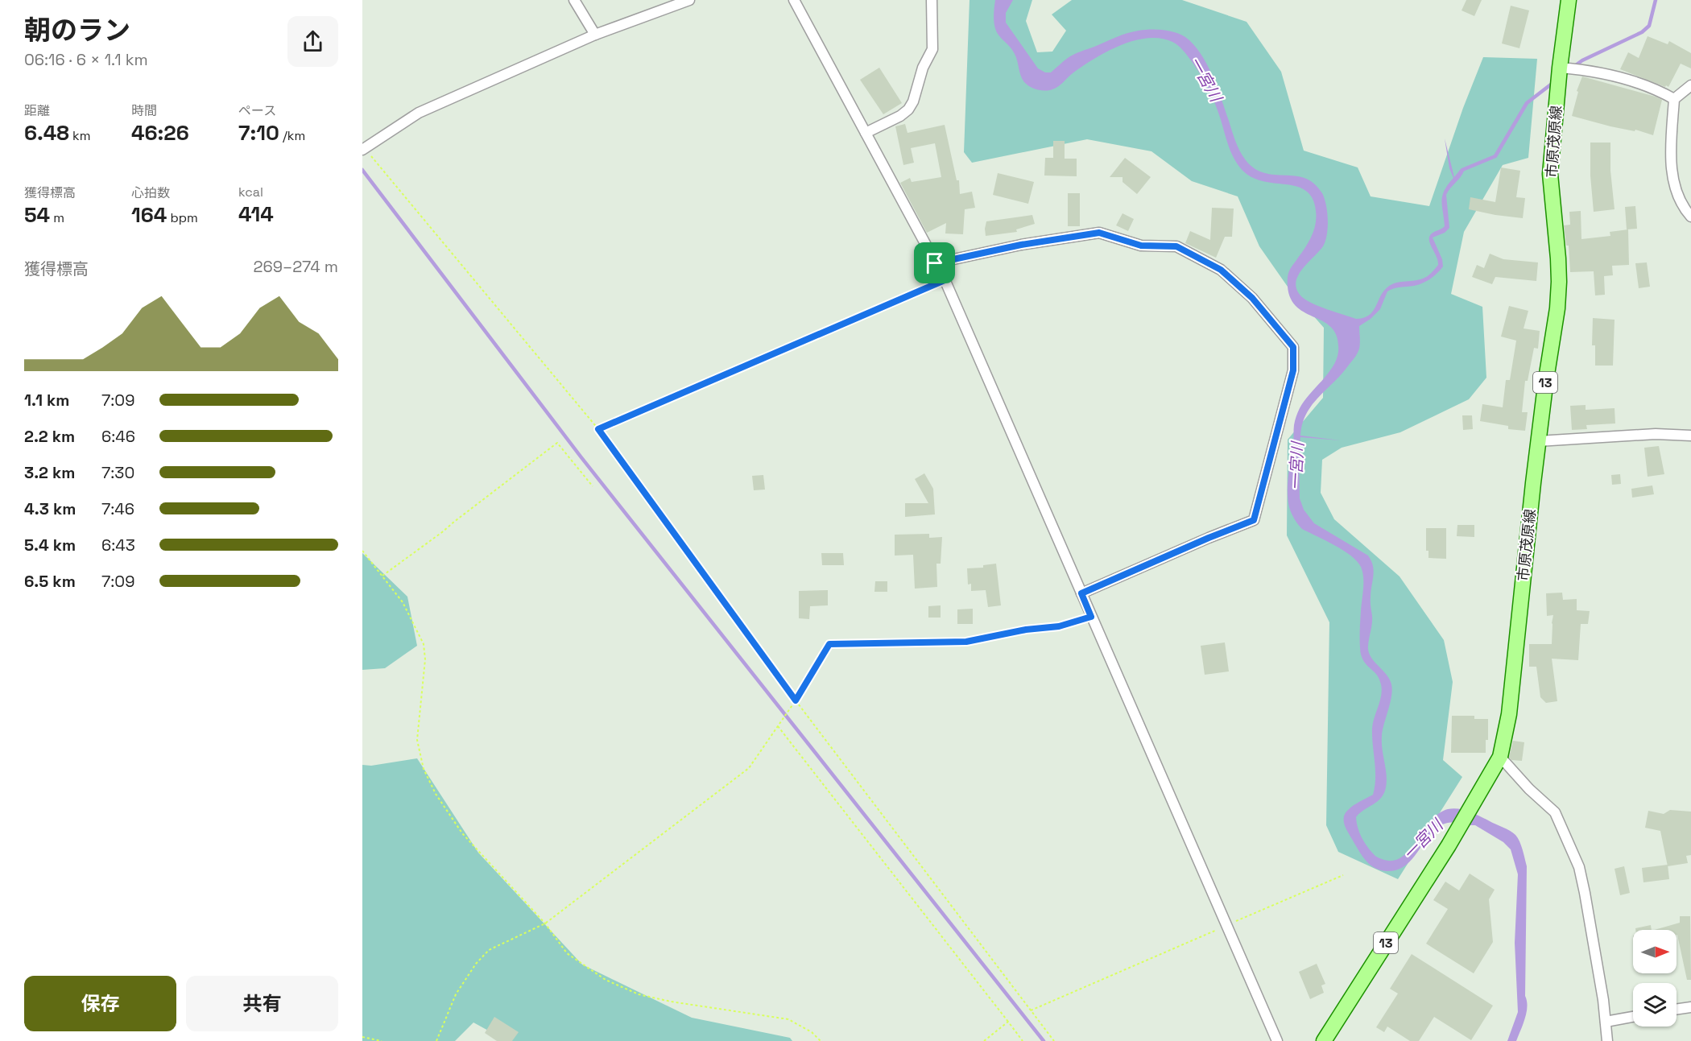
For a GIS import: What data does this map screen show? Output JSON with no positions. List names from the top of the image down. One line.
{"streets":{"main road":["市原茂原線","13"]},"water":["一宮川"],"north":"right","page":{"heading":["朝のラン","06:16 · 6 × 1.1 km"],"stats":[["距離","6.48 km"],["時間","46:26"],["ペース","7:10 /km"],["獲得標高","54 m"],["心拍数","164 bpm"],["kcal","414"]],"chart":["獲得標高","269–274 m"],"list":[{"name":"1.1 km","note":"7:09"},{"name":"2.2 km","note":"6:46"},{"name":"3.2 km","note":"7:30"},{"name":"4.3 km","note":"7:46"},{"name":"5.4 km","note":"6:43"},{"name":"6.5 km","note":"7:09"}],"buttons":["保存","共有"]}}
